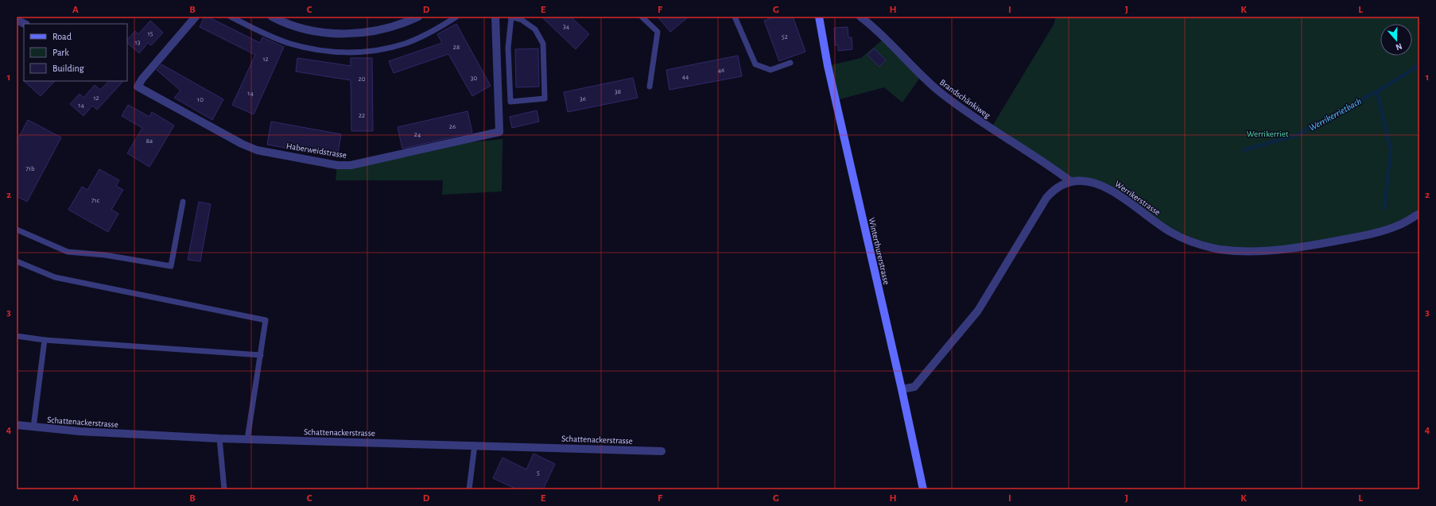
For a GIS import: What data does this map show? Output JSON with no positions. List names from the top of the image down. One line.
{"streets":{"main road":["Winterthurerstrasse"],"street":["Brandschänkiweg","Haberweidstrasse","Werrikerstrasse","Schattenackerstrasse"]},"crossings":[["Brandschänkiweg","Werrikerstrasse"],["Werrikerstrasse","Winterthurerstrasse"]],"water":["Werrikerrietbach"],"parks":["Werrikerriet"],"house_numbers":["34","15","52","13","28","12","46","44","30","20","38","14","12","36","10","14","22","26","24","8a","71b","71c","5"],"legend":["Road","Park","Building"],"north":"bottom","grid":{"columns":["A","B","C","D","E","F","G","H","I","J","K","L"],"rows":["1","2","3","4"]}}
